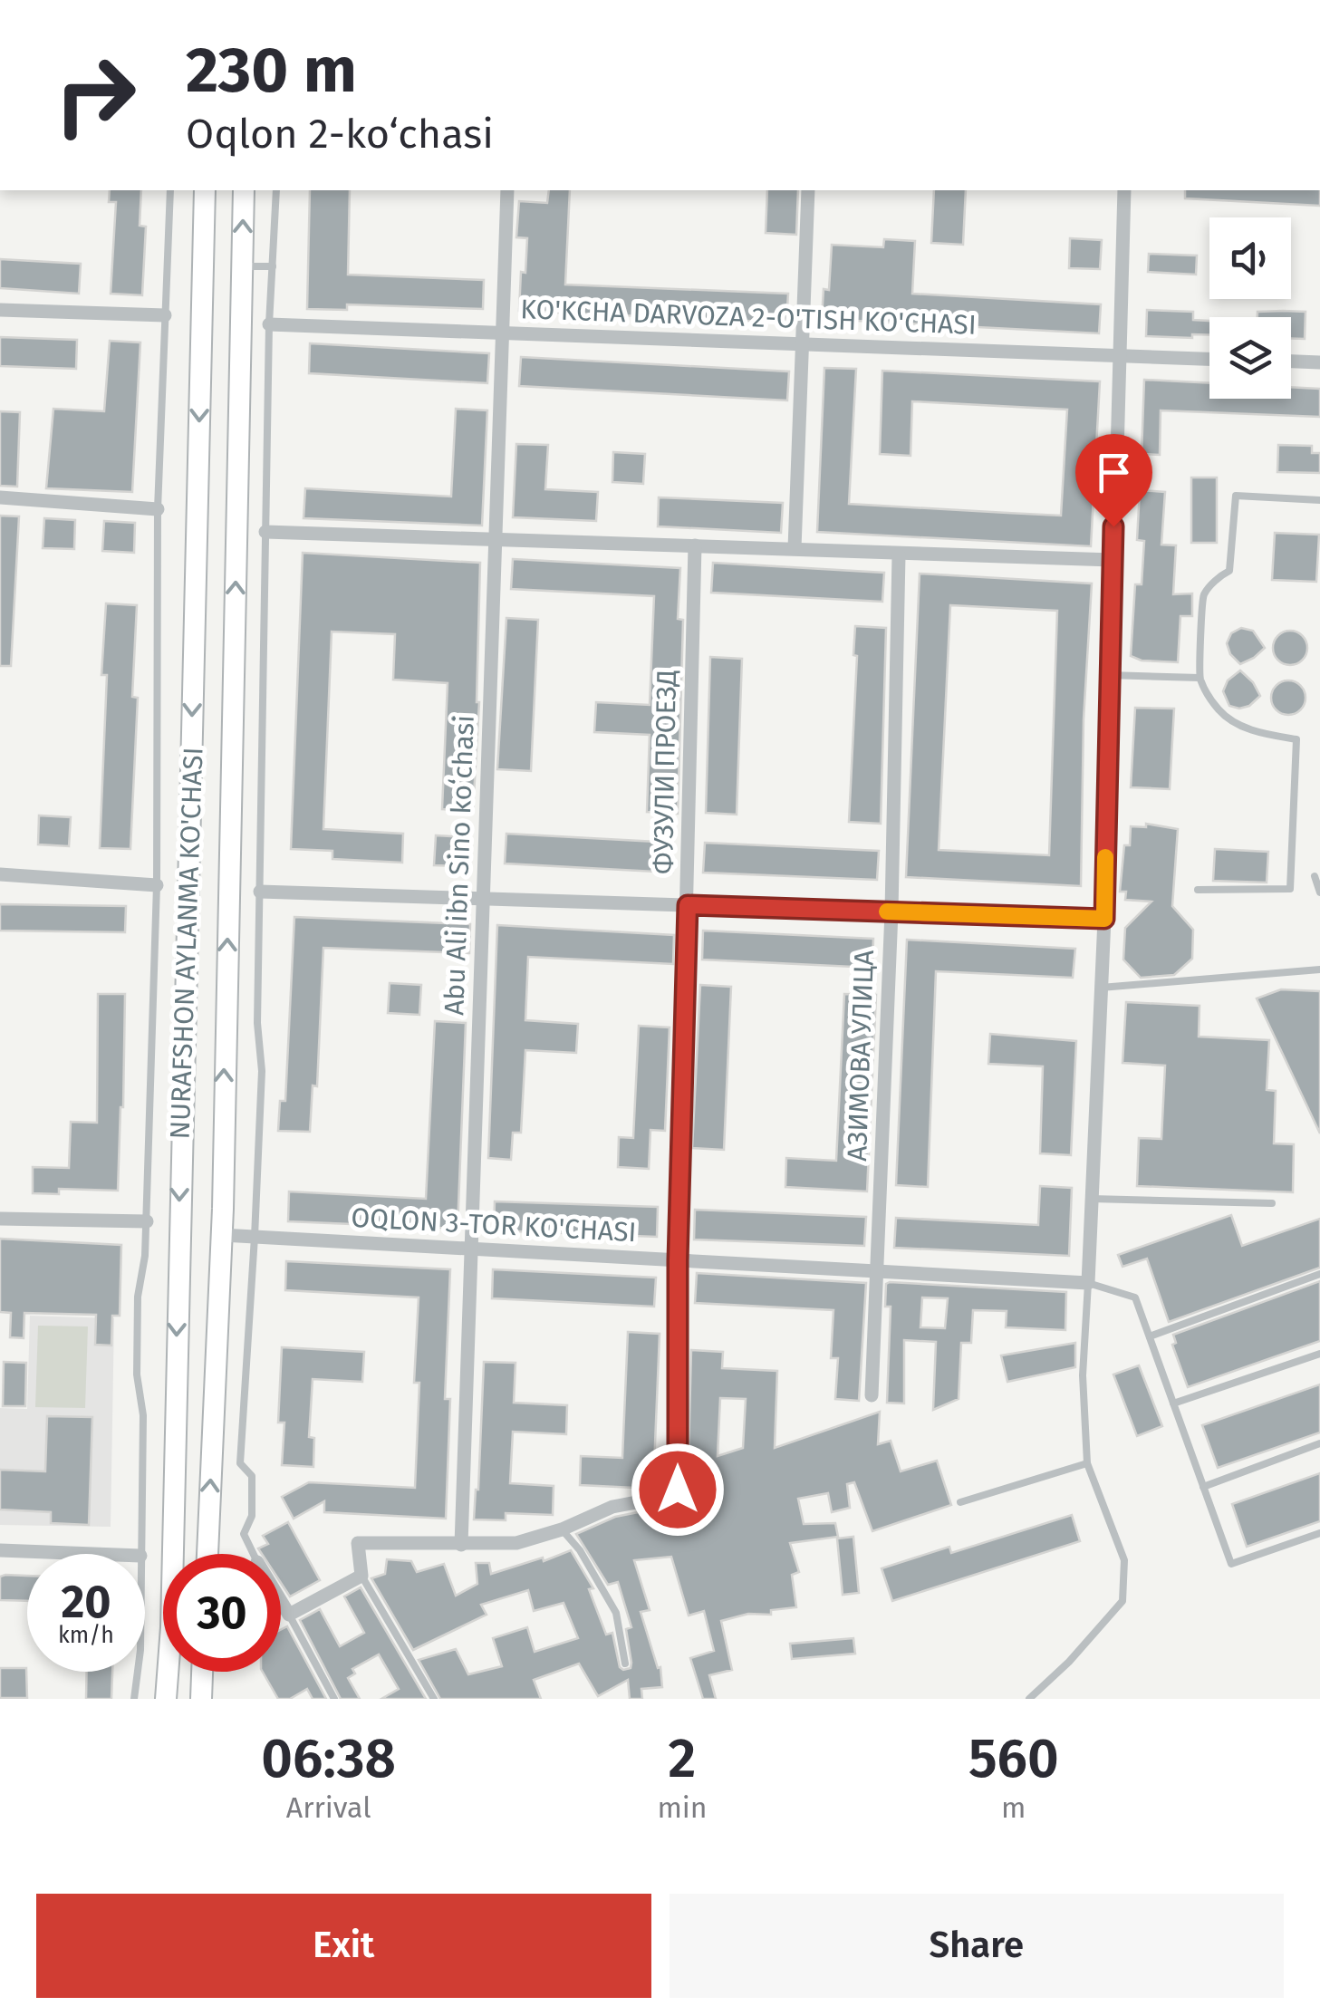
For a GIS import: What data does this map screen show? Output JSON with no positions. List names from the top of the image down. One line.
{"streets":{"main road":["NURAFSHON AYLANMA KO'CHASI"],"street":["KO'KCHA DARVOZA 2-O'TISH KO'CHASI","ФУЗУЛИ ПРОЕЗД","Abu Ali ibn Sino koʻchasi","АЗИМОВА УЛИЦА","OQLON 3-TOR KO'CHASI"]},"crossings":[["KO'KCHA DARVOZA 2-O'TISH KO'CHASI","Abu Ali ibn Sino koʻchasi"],["ФУЗУЛИ ПРОЕЗД","OQLON 3-TOR KO'CHASI"],["Abu Ali ibn Sino koʻchasi","OQLON 3-TOR KO'CHASI"],["NURAFSHON AYLANMA KO'CHASI","OQLON 3-TOR KO'CHASI"],["АЗИМОВА УЛИЦА","OQLON 3-TOR KO'CHASI"]],"page":{"turn":["230 m","Oqlon 2-ko‘chasi"],"speed":"20 km/h","limit":"30","eta":["06:38","Arrival","2","min","560","m"],"buttons":["Exit","Share"]}}
